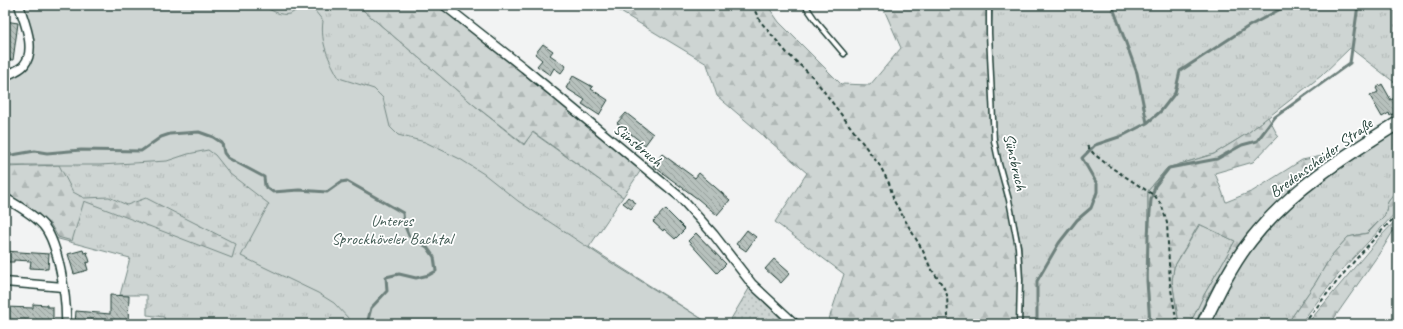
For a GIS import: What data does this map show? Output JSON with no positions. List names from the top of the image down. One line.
{"streets":{"main road":["Bredenscheider Straße"],"street":["Sünsbruch"]},"parks":["Unteres Sprockhöveler Bachtal"]}
